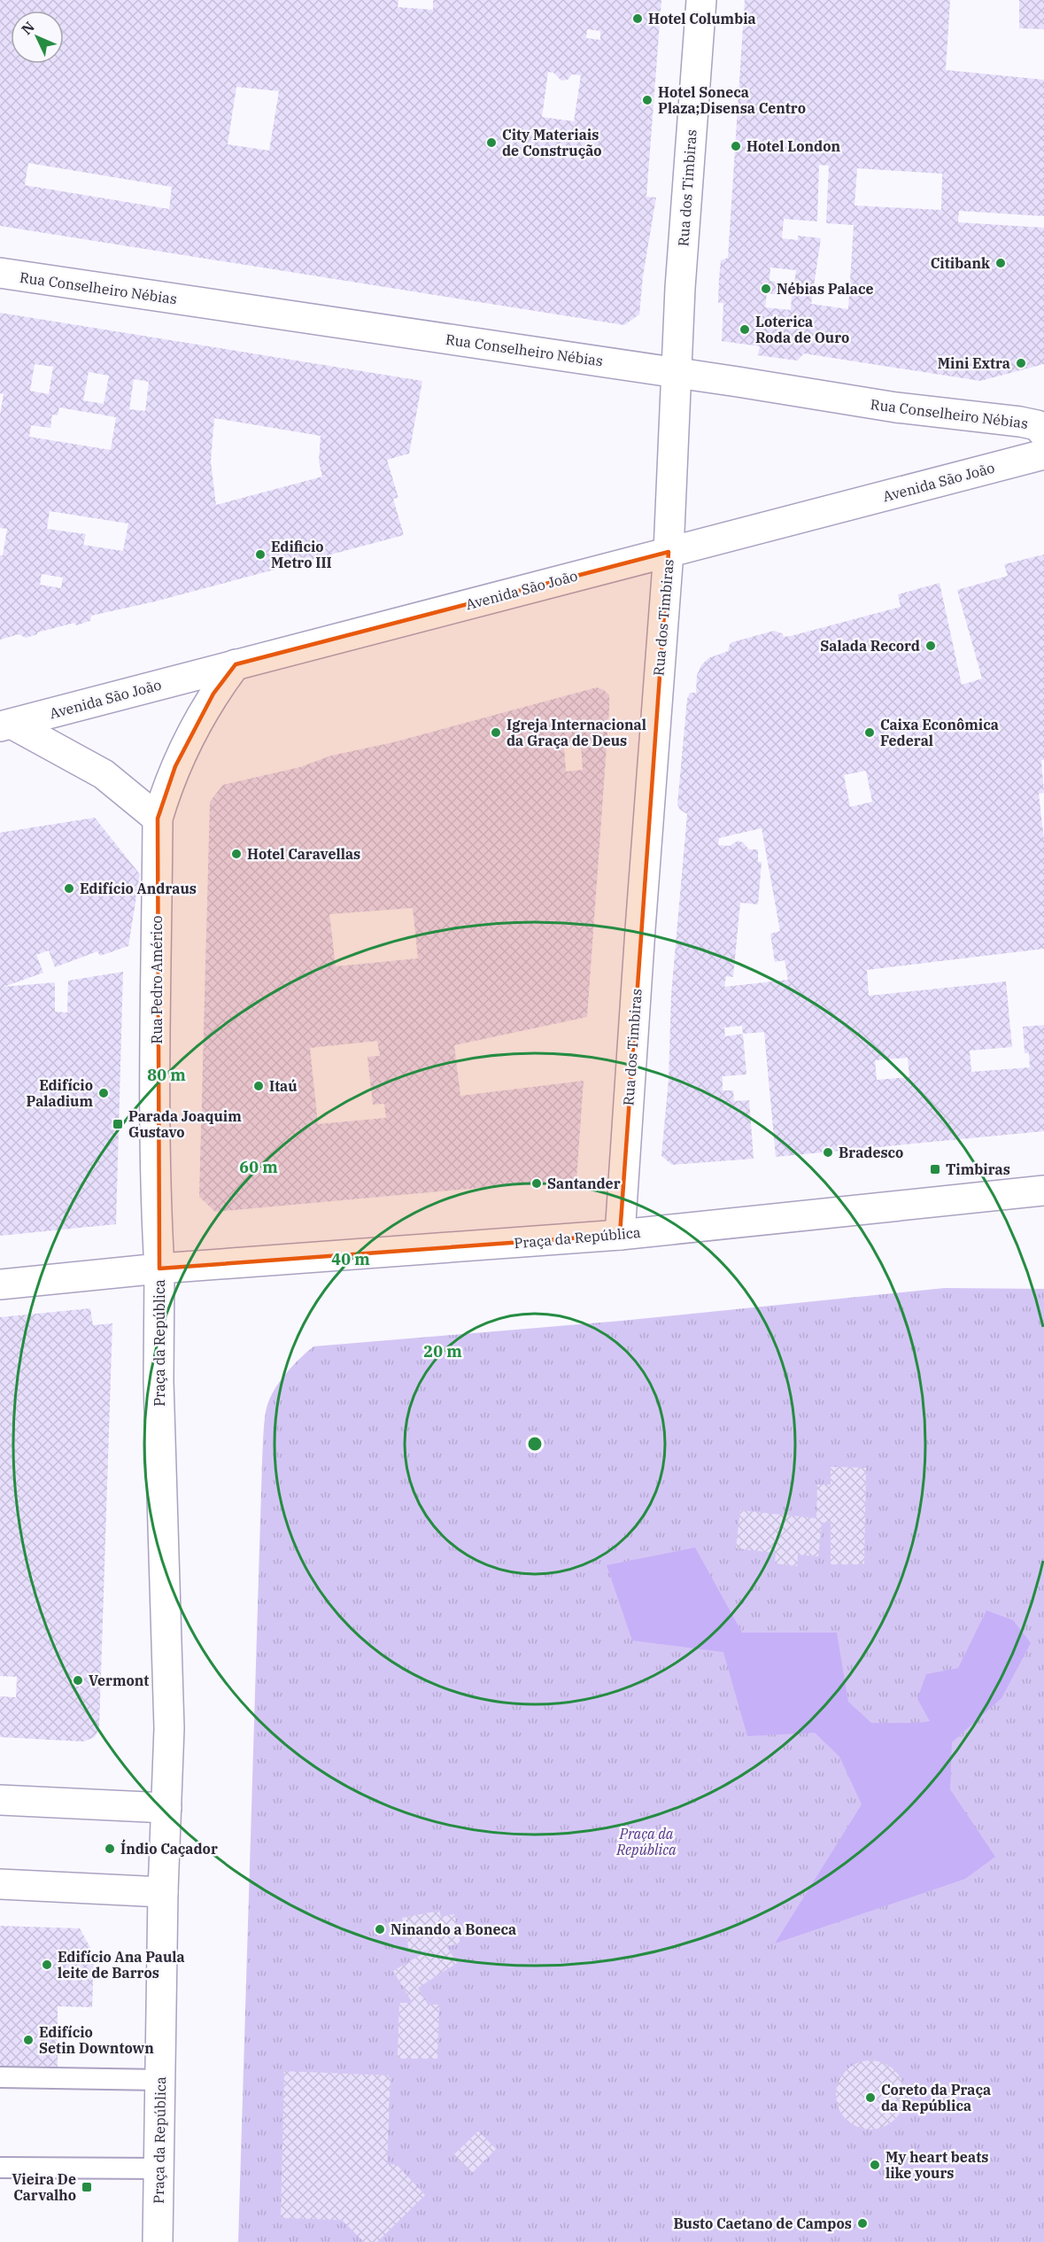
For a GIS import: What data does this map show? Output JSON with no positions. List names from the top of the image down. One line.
{"streets":{"street":["Rua dos Timbiras","Rua Conselheiro Nébias","Avenida São João","Rua Pedro Américo","Praça da República"]},"crossings":[["Rua dos Timbiras","Rua Conselheiro Nébias"],["Rua dos Timbiras","Avenida São João"],["Rua dos Timbiras","Praça da República"],["Avenida São João","Rua Pedro Américo"],["Rua Pedro Américo","Praça da República"]],"parks":["Praça da República"],"places":{"other":["Hotel Columbia","Hotel Soneca Plaza;Disensa Centro","City Materiais de Construção","Hotel London","Citibank","Nébias Palace","Loterica Roda de Ouro","Mini Extra","Edificio Metro III","Salada Record","Igreja Internacional da Graça de Deus","Caixa Econômica Federal","Hotel Caravellas","Edifício Andraus","Itaú","Edifício Paladium","Bradesco","Santander","Vermont","Índio Caçador","Ninando a Boneca","Edifício Ana Paula leite de Barros","Edifício Setin Downtown","Coreto da Praça da República","My heart beats like yours","Busto Caetano de Campos"],"transit":["Parada Joaquim Gustavo","Timbiras","Vieira De Carvalho"]},"north":"top left","rings":["80 m","60 m","40 m","20 m"]}
